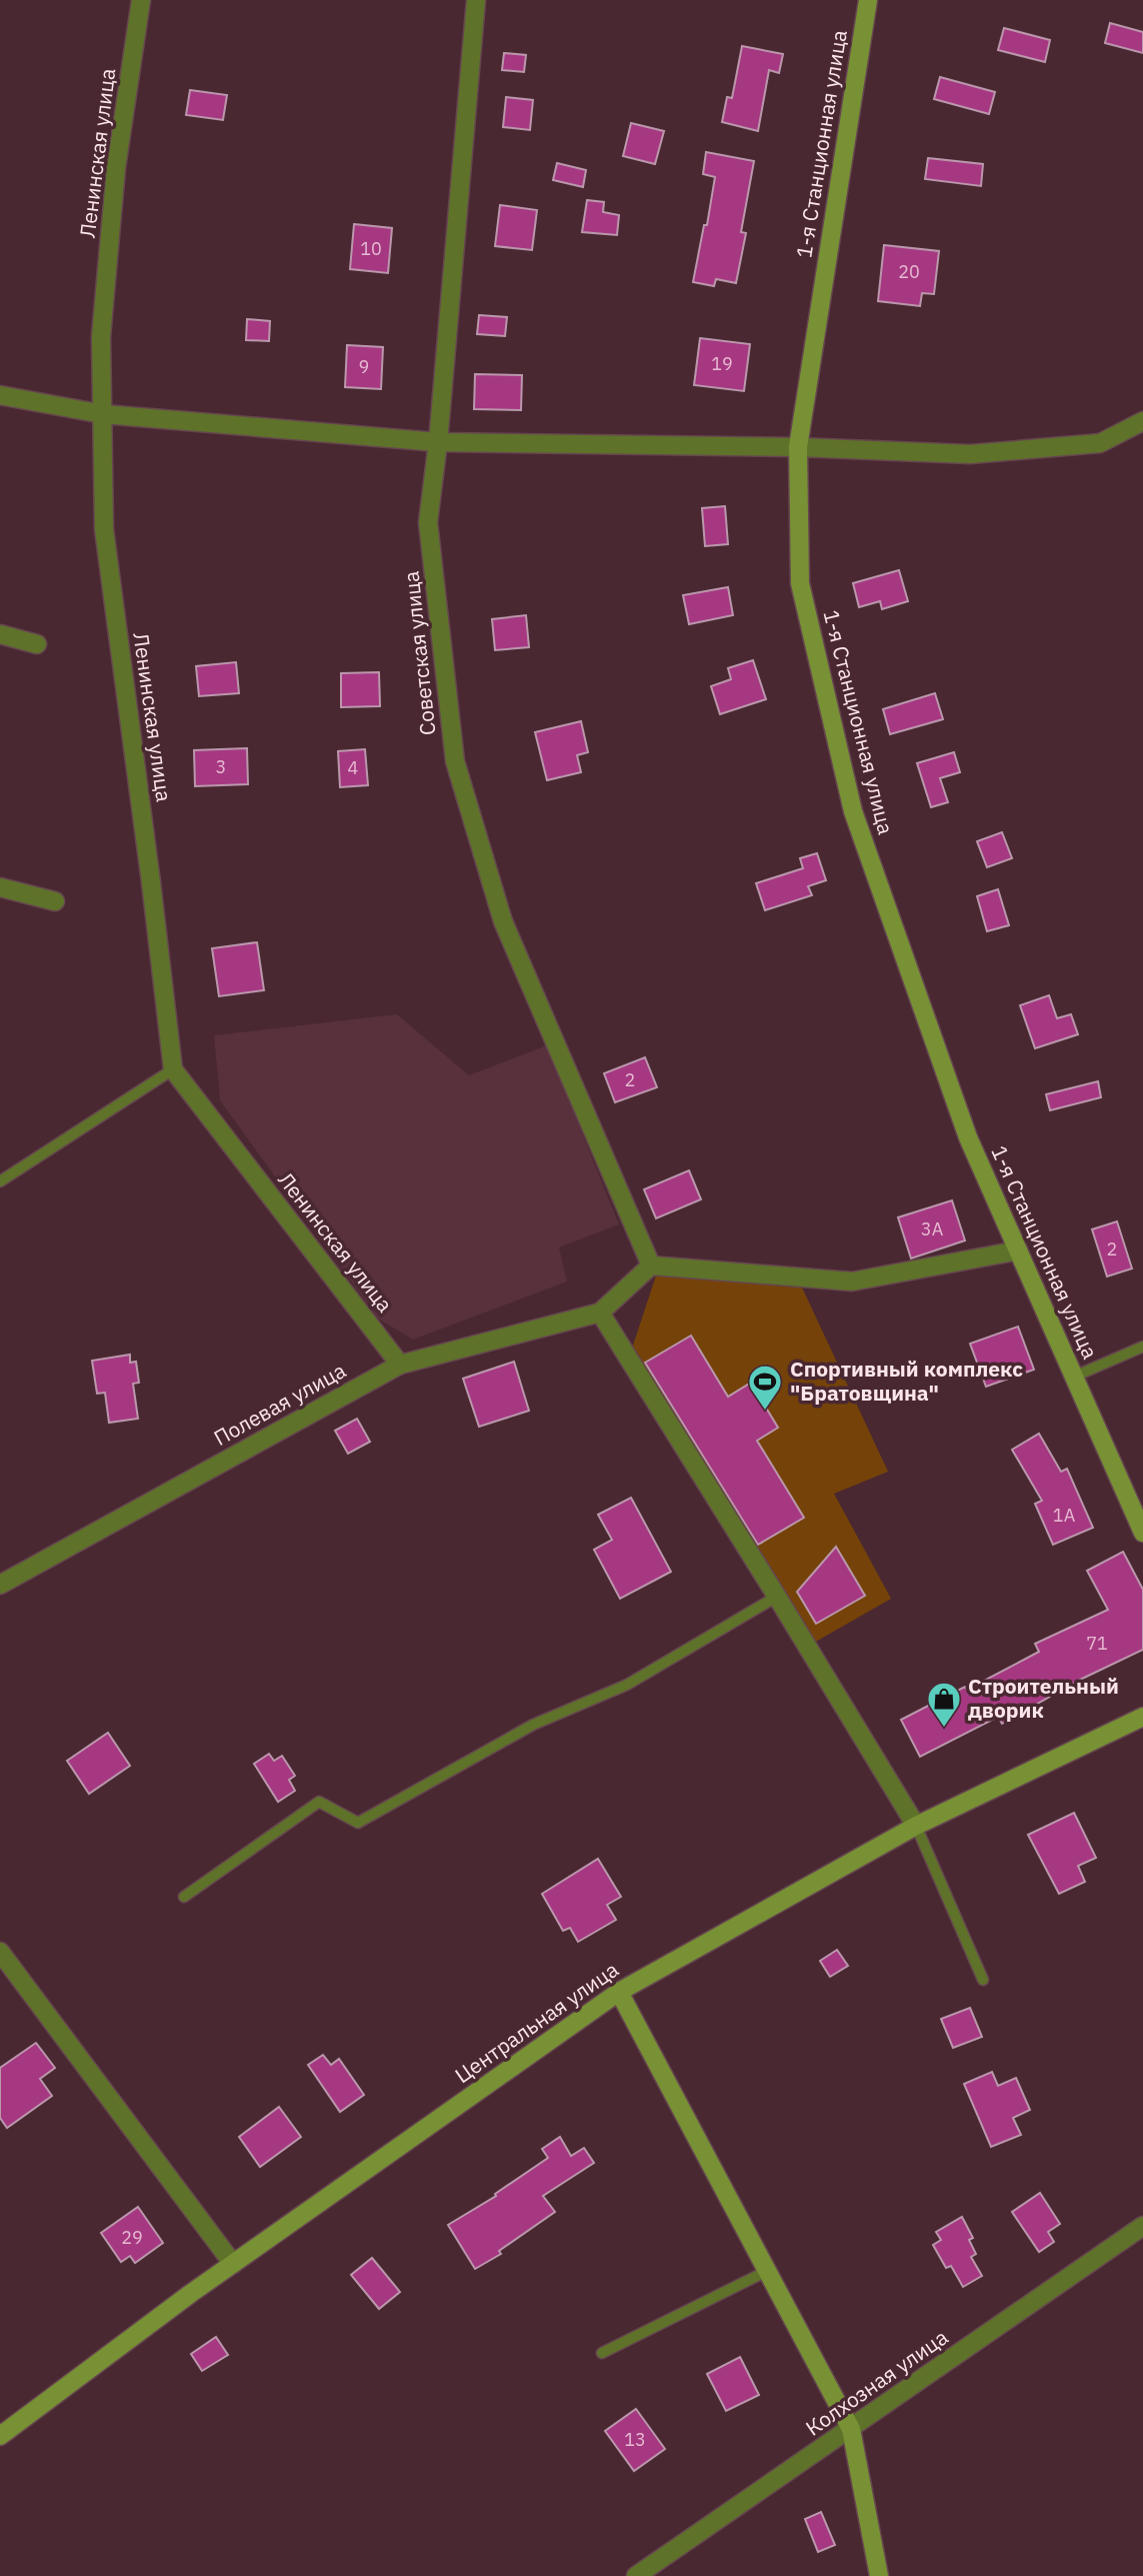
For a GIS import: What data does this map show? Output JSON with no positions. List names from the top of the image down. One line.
{"streets":{"main road":["1-я Станционная улица","Центральная улица"],"street":["Ленинская улица","Советская улица","Полевая улица","Колхозная улица"]},"crossings":[["Ленинская улица","Полевая улица"]],"places":{"sports":["Спортивный комплекс \"Братовщина\""],"shop":["Строительный дворик"]},"house_numbers":["10","20","19","9","3","4","2","3А","2","1А","71","29","13"]}
